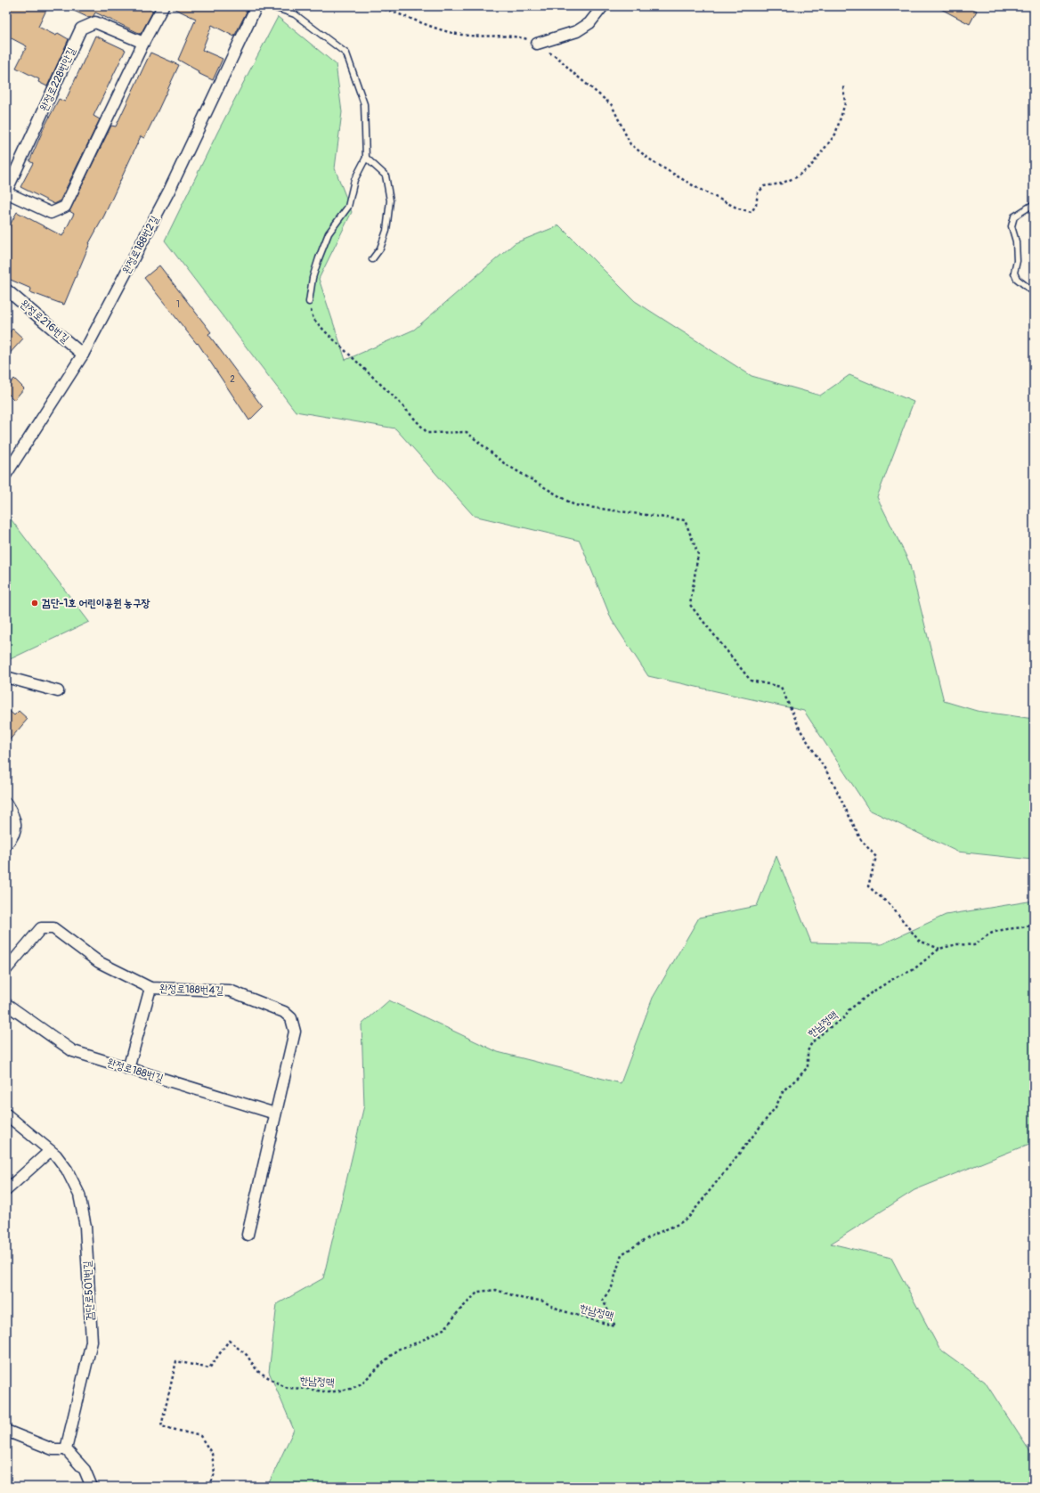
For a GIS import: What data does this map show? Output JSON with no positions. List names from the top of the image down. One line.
{"streets":{"street":["완정로228번안길","완정로188번2길","완정로216번길","완정로188번4길","완정로188번길","검단로501번길"],"path":["한남정맥"]},"crossings":[["완정로188번2길","완정로216번길"],["완정로188번4길","완정로188번길"]],"places":["검단-1호 어린이공원 농구장"],"house_numbers":["1","2"]}
